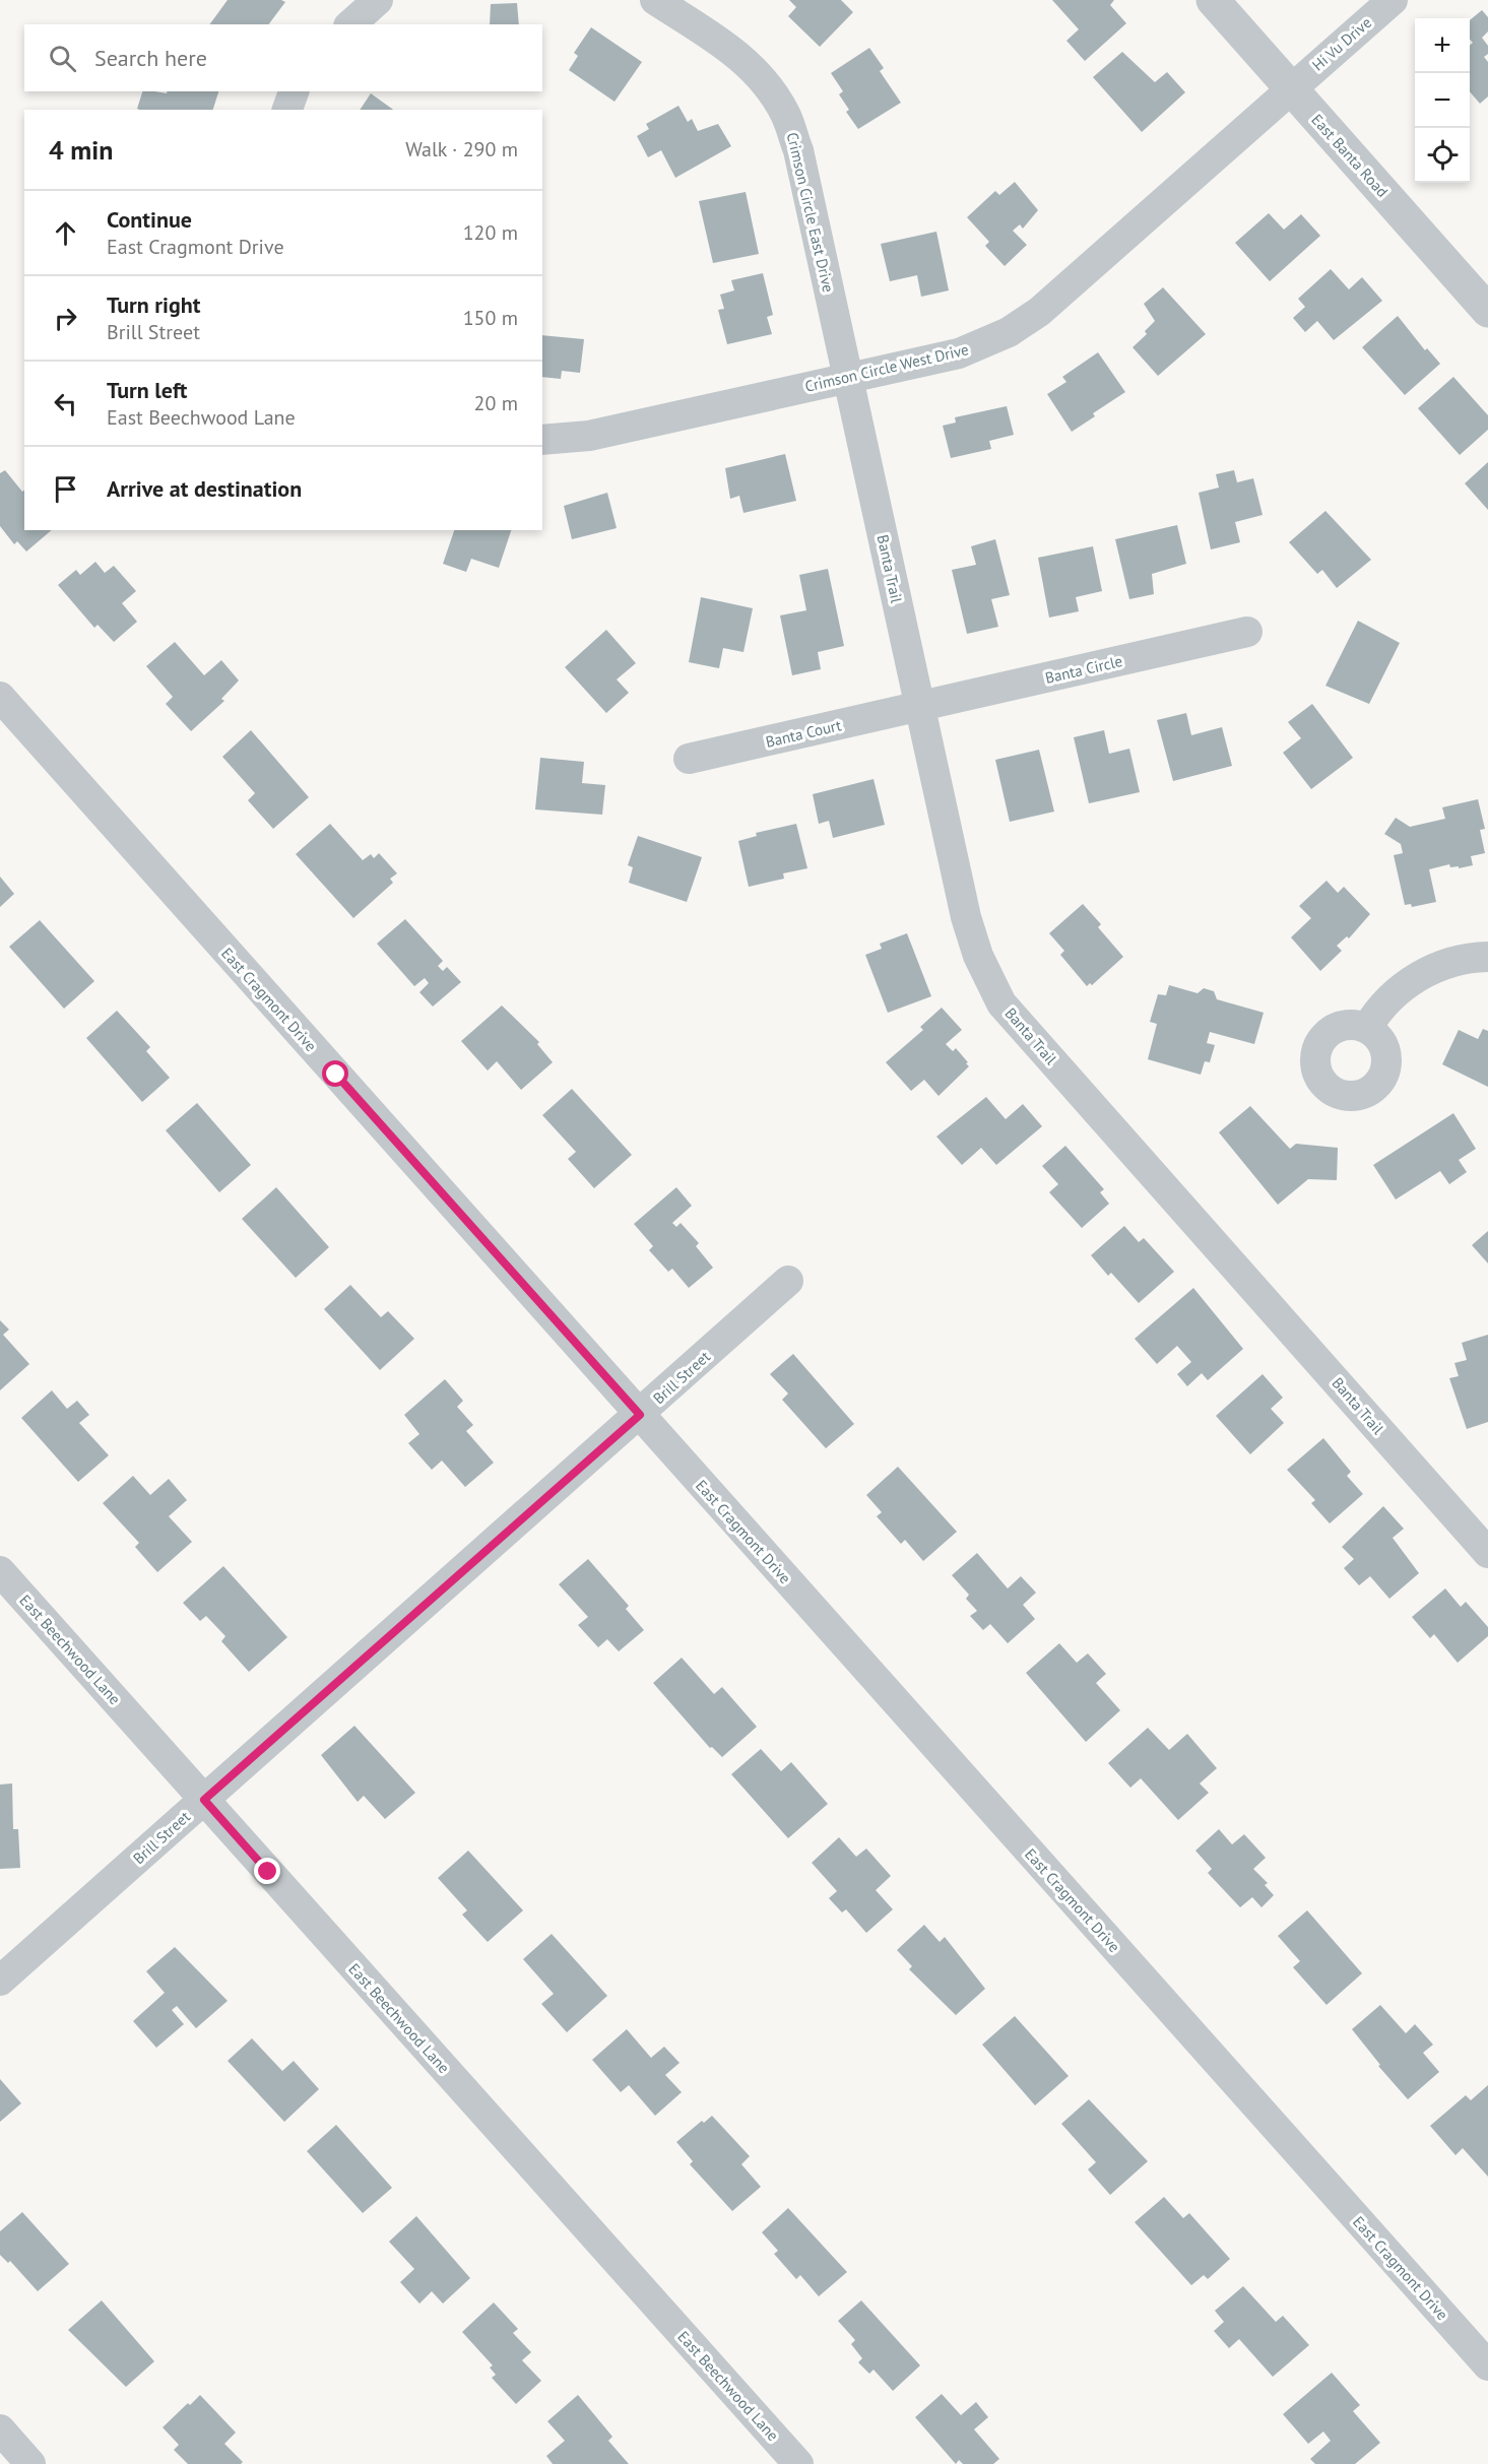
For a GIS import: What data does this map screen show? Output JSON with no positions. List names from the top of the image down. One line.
{"streets":{"street":["Hi Vu Drive","East Banta Road","Crimson Circle East Drive","Crimson Circle West Drive","Banta Trail","Banta Circle","Banta Court","East Cragmont Drive","Brill Street","East Beechwood Lane"]},"crossings":[["Hi Vu Drive","East Banta Road"],["Hi Vu Drive","Crimson Circle West Drive"],["East Banta Road","Crimson Circle West Drive"],["Crimson Circle East Drive","Crimson Circle West Drive"],["Crimson Circle East Drive","Banta Trail"],["Crimson Circle West Drive","Banta Trail"],["Banta Trail","Banta Circle"],["Banta Trail","Banta Court"],["Banta Circle","Banta Court"],["East Cragmont Drive","Brill Street"],["Brill Street","East Beechwood Lane"]],"page":{"map_buttons":["+","−"],"search":"Search here","heading":["4 min","Walk · 290 m"],"list":[["Continue","East Cragmont Drive","120 m"],["Turn right","Brill Street","150 m"],["Turn left","East Beechwood Lane","20 m"],"Arrive at destination"]}}
